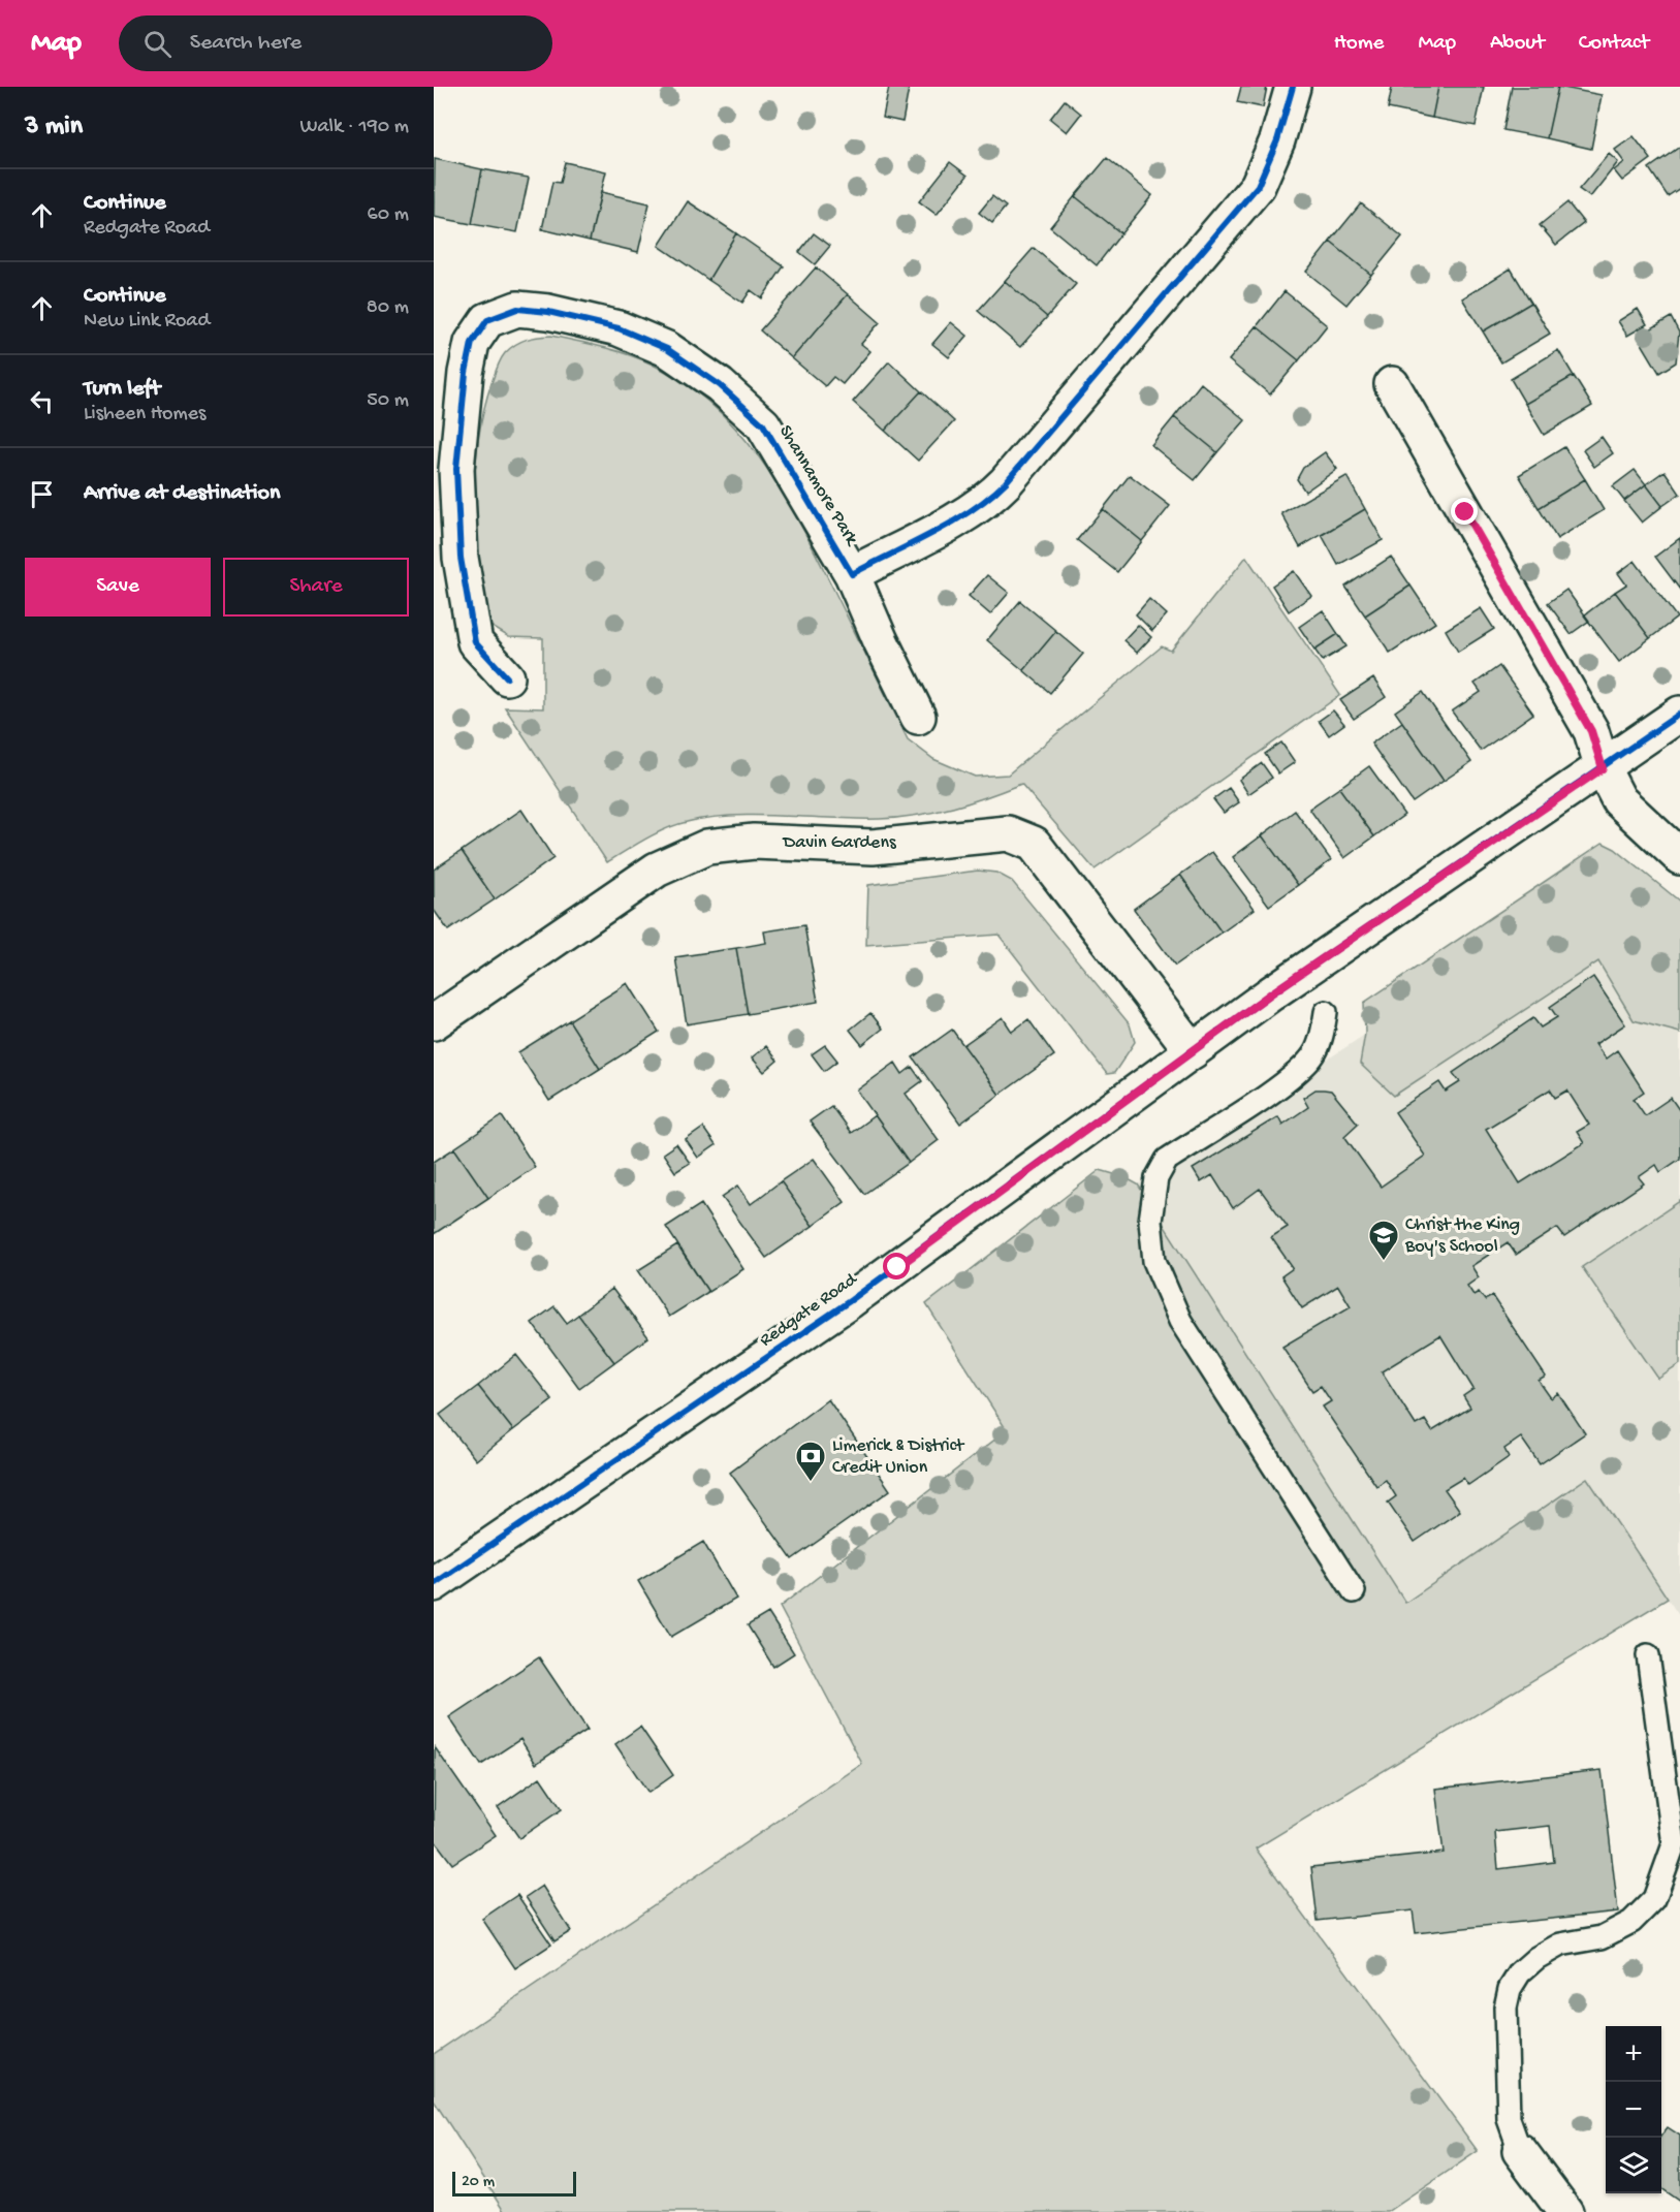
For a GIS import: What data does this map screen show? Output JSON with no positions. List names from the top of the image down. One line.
{"streets":{"street":["Shannamore Park","Davin Gardens","Redgate Road"]},"crossings":[["Davin Gardens","Redgate Road"]],"places":{"school or university":["Christ the King Boy's School"],"bank":["Limerick & District Credit Union"]},"scale_bar":"20 m","page":{"header":"Map","search":"Search here","nav":["Home","Map","About","Contact"],"heading":["3 min","Walk · 190 m"],"list":[["Continue","Redgate Road","60 m"],["Continue","New Link Road","80 m"],["Turn left","Lisheen Homes","50 m"],"Arrive at destination"],"buttons":["Save","Share"],"map_buttons":["+","−"],"scale":"20 m"}}
